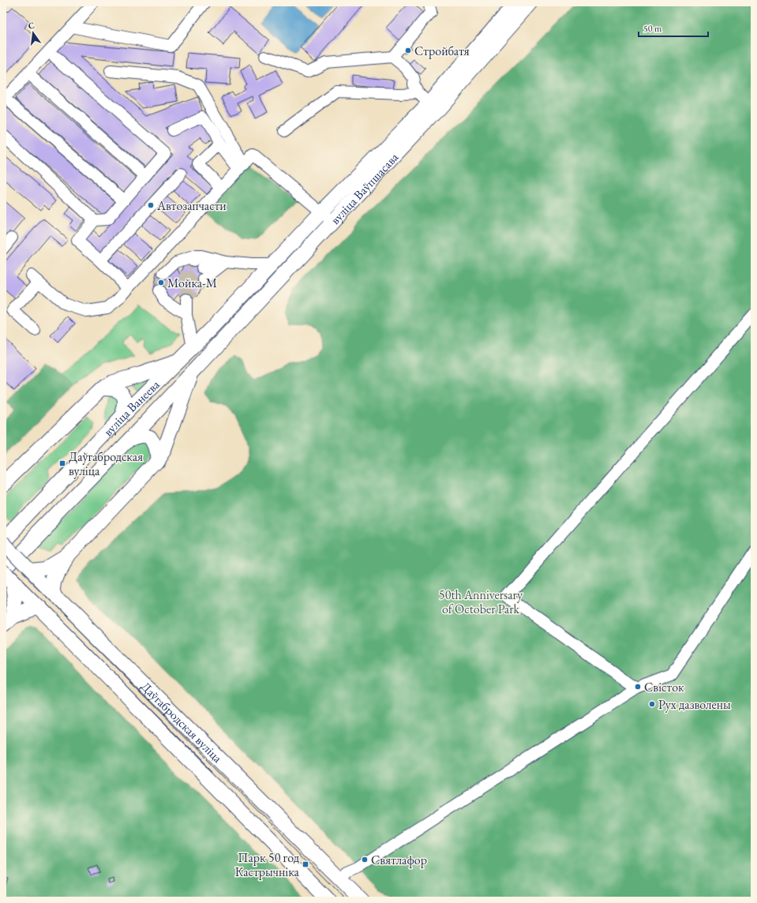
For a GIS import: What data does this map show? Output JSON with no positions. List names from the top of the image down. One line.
{"streets":{"main road":["вуліца Ваўпшасава","вуліца Ванеева","Даўгабродская вуліца"]},"crossings":[["вуліца Ваўпшасава","вуліца Ванеева"],["вуліца Ванеева","Даўгабродская вуліца"]],"parks":["50th Anniversary of October Park"],"places":{"other":["Стройбатя","Автозапчасти","Мойка-М","Свісток","Рух дазволены","Святлафор"],"transit":["Даўгабродская вуліца","Парк 50 год Кастрычніка"]},"scale_bar":"50 m","north":"top"}
